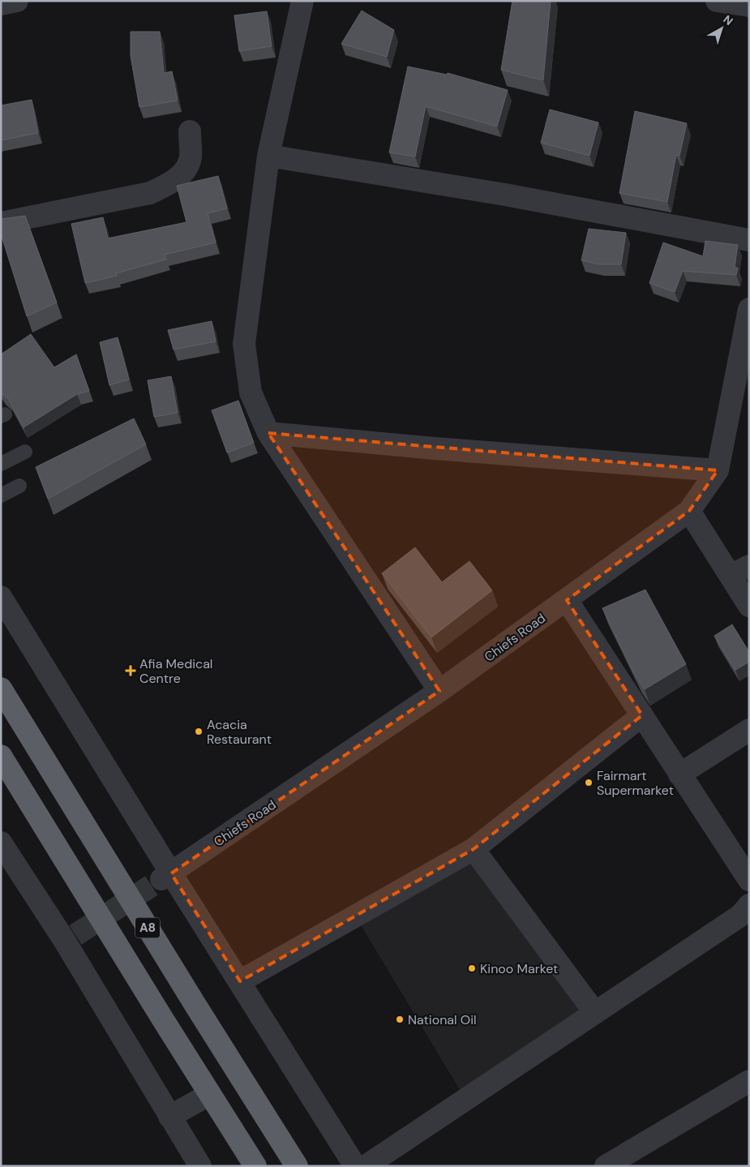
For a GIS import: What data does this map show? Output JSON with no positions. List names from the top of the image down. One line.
{"streets":{"highway":["A8"],"street":["Chiefs Road"]},"places":{"health":["Afia Medical Centre"],"other":["Acacia Restaurant","Fairmart Supermarket","Kinoo Market","National Oil"]},"north":"top right"}
